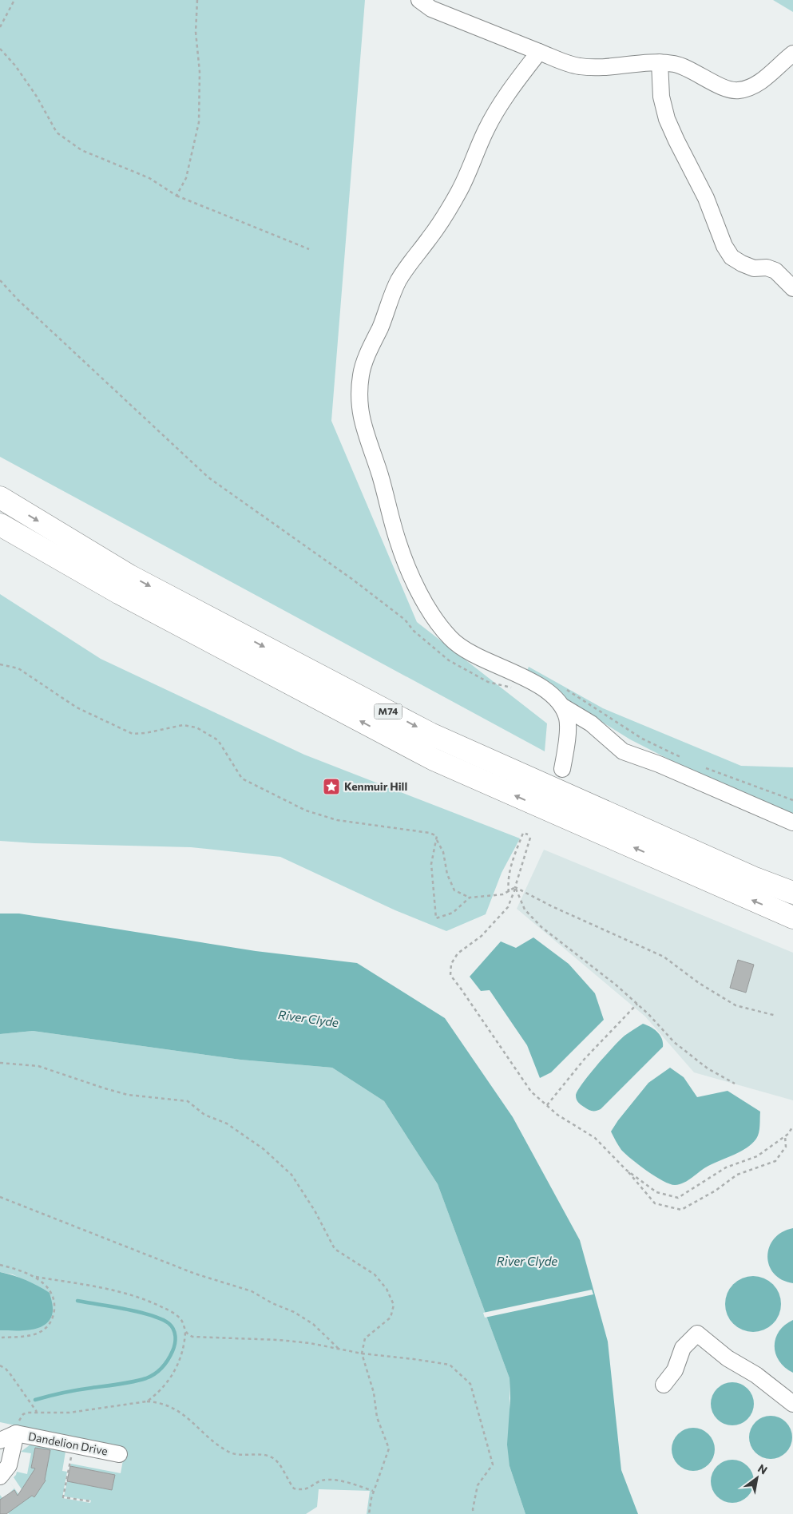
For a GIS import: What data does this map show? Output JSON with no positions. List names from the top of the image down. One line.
{"streets":{"highway":["M74"],"street":["Dandelion Drive"]},"water":["River Clyde"],"places":{"place":["Kenmuir Hill"]},"north":"top right"}
